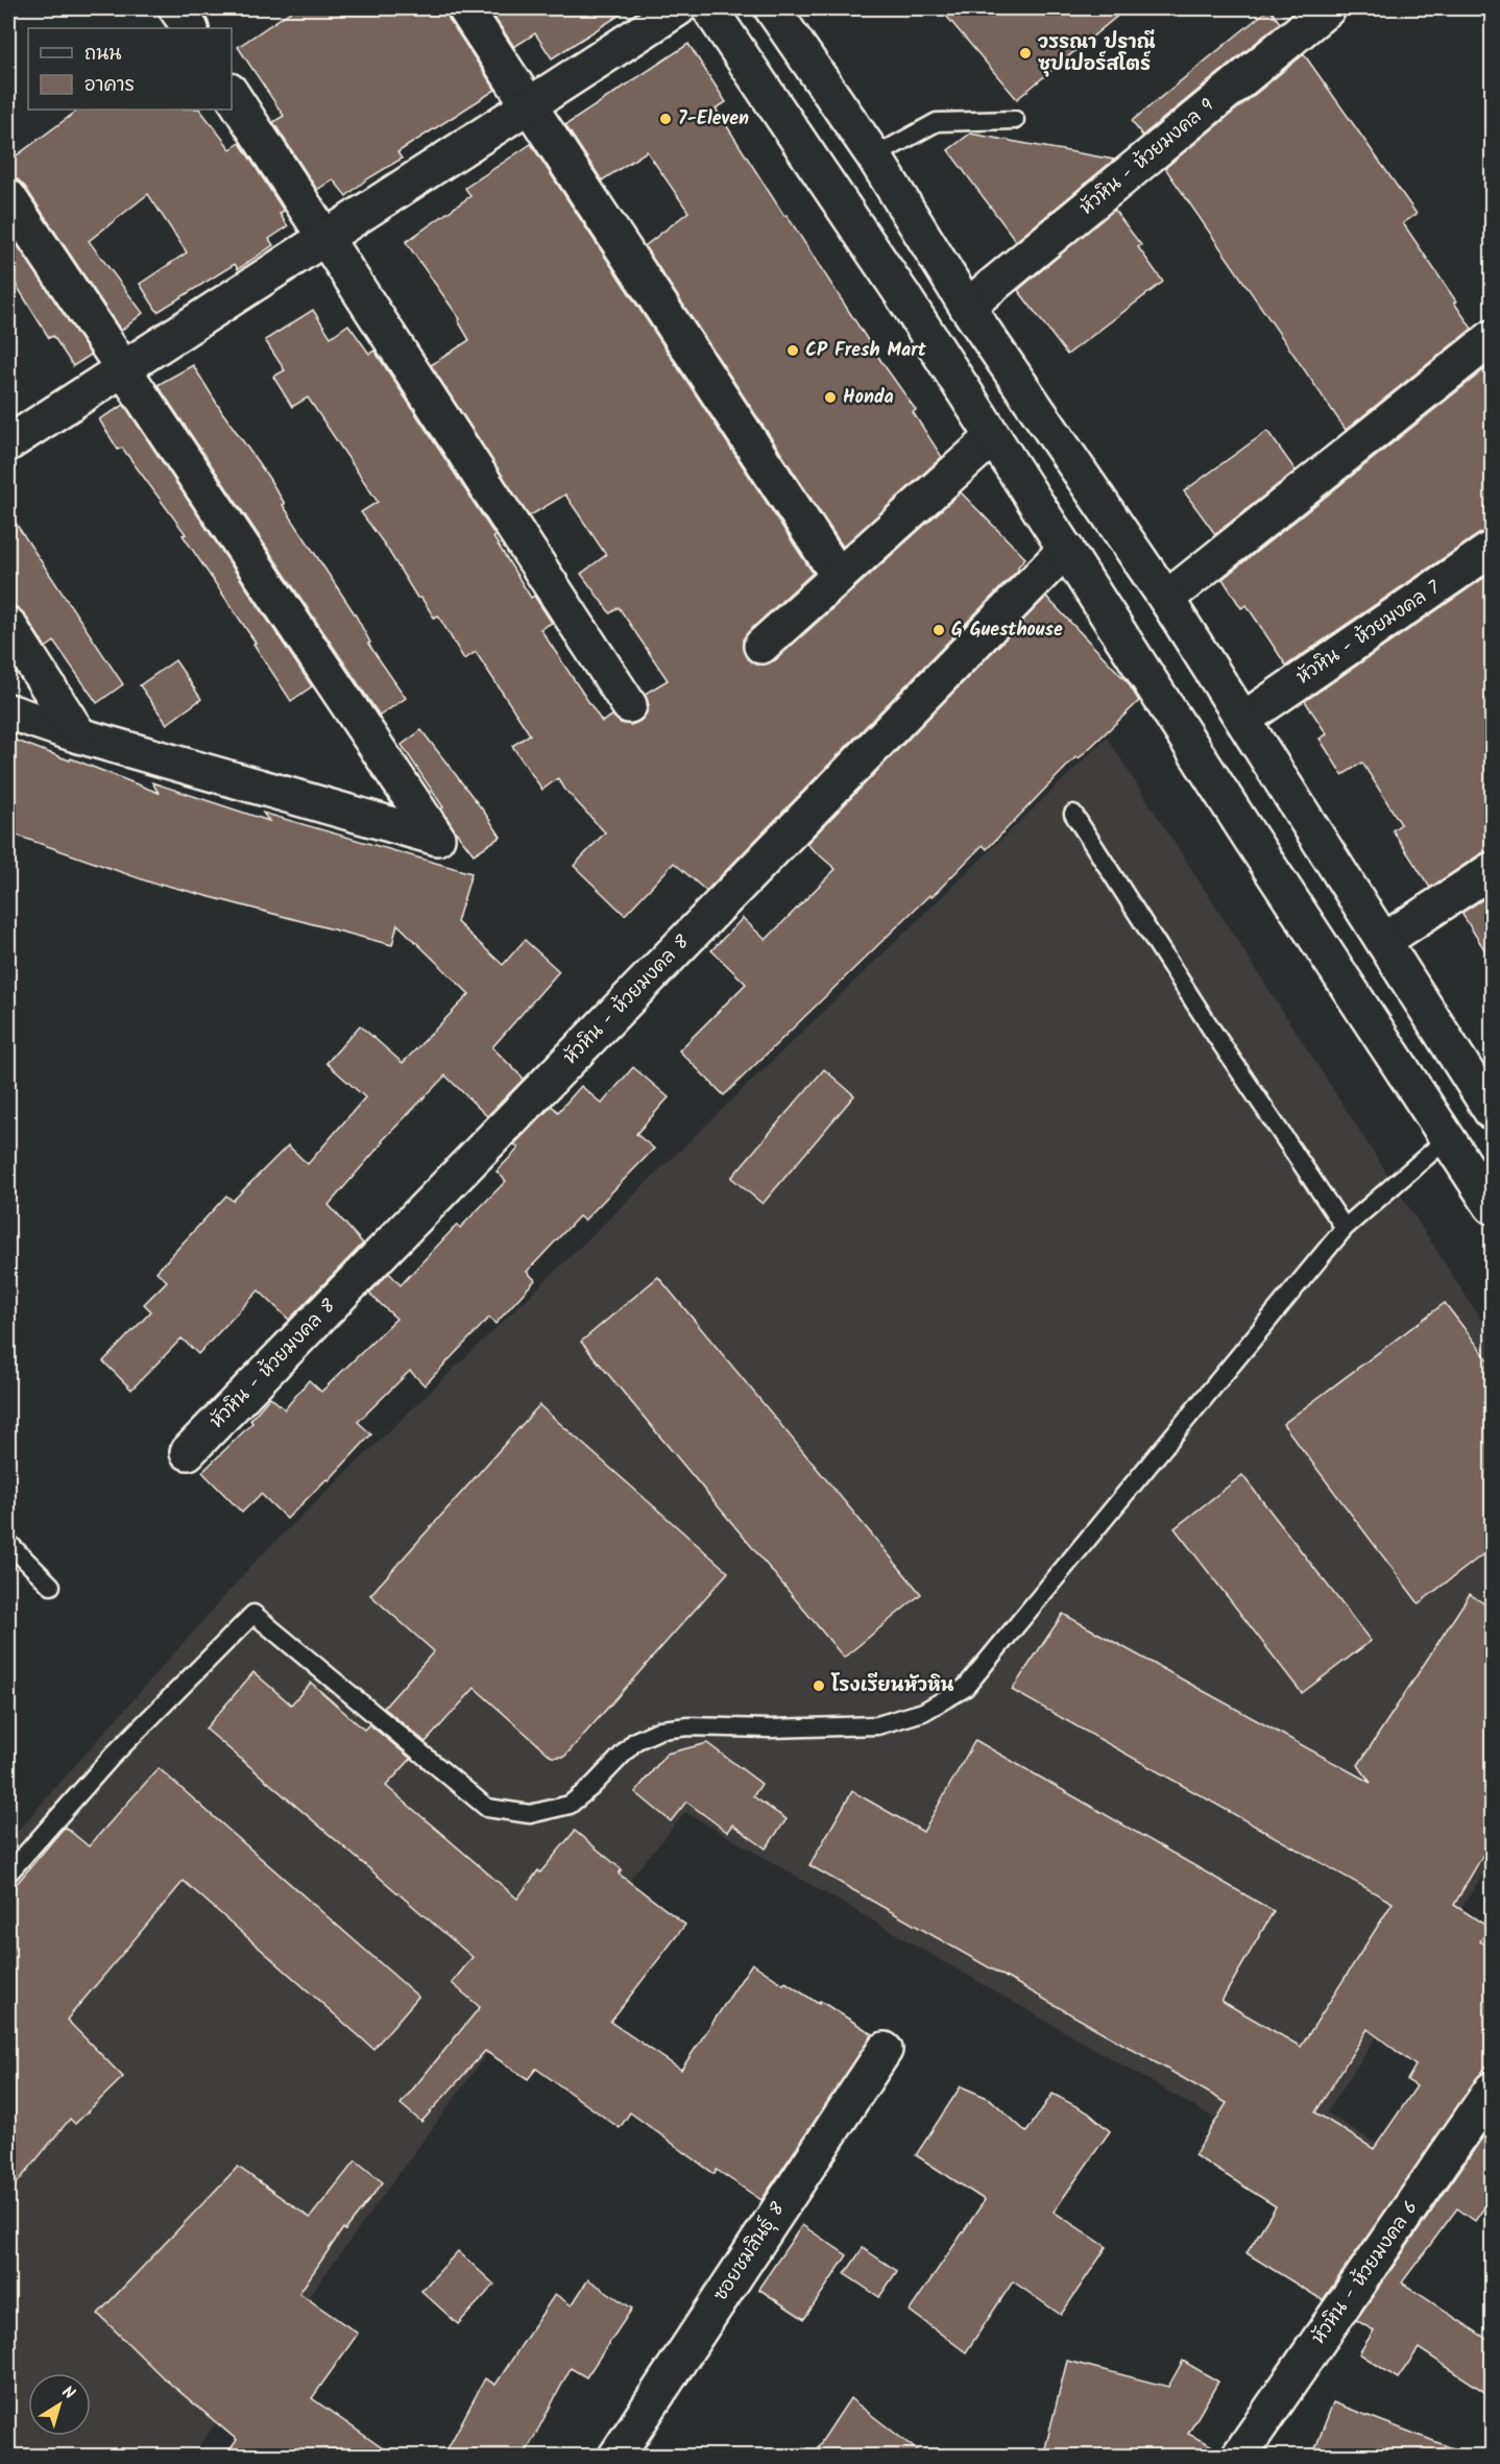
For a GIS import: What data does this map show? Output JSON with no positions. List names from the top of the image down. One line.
{"streets":{"street":["หัวหิน - ห้วยมงคล 9","หัวหิน - ห้วยมงคล 7","หัวหิน - ห้วยมงคล 8","ซอยชมสินธุ์ 8","หัวหิน - ห้วยมงคล 6"]},"places":["วรรณา ปราณี ซุปเปอร์สโตร์","7-Eleven","CP Fresh Mart","Honda","G Guesthouse","โรงเรียนหัวหิน"],"legend":["ถนน","อาคาร"],"north":"top right"}
